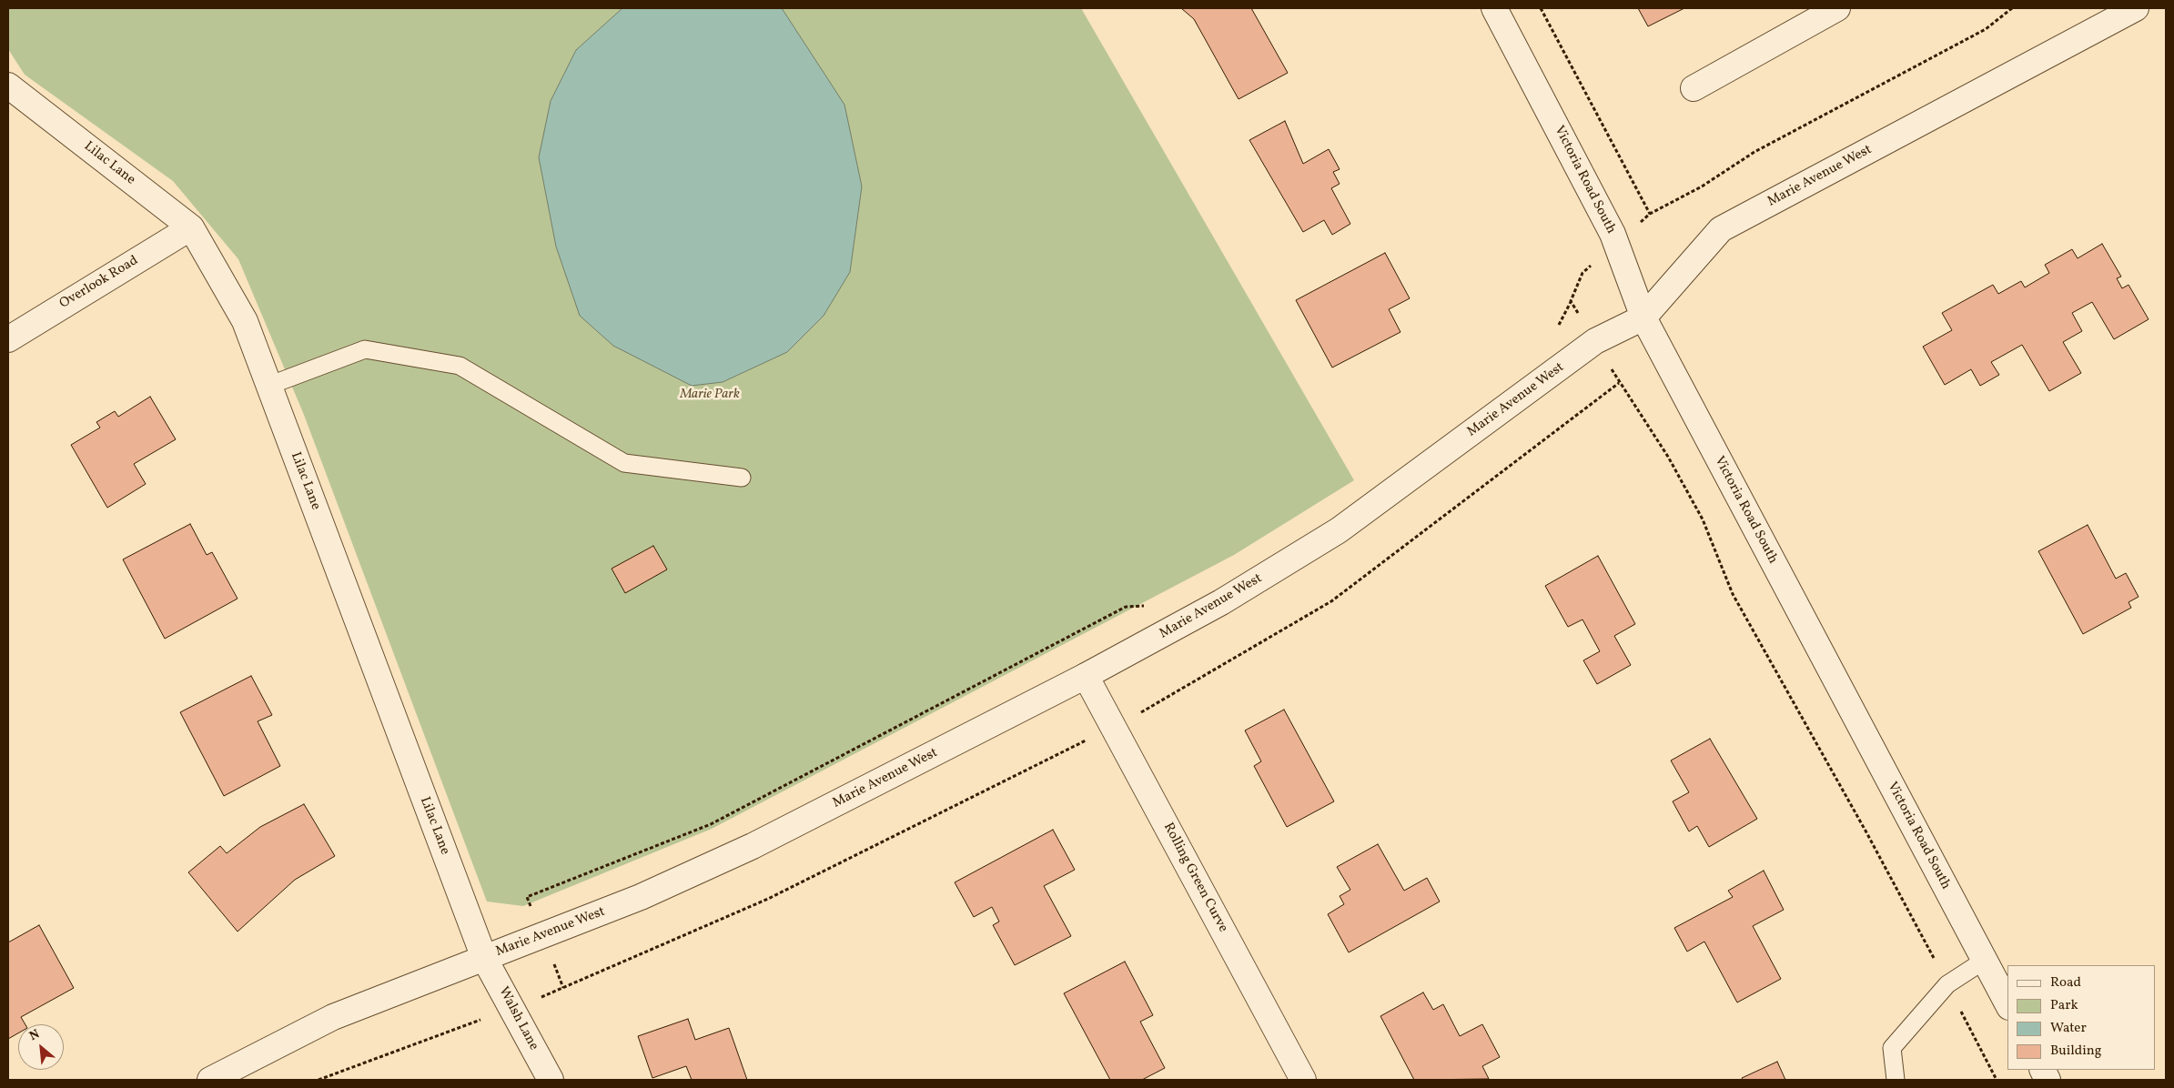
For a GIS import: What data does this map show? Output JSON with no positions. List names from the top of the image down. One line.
{"streets":{"street":["Lilac Lane","Marie Avenue West","Victoria Road South","Overlook Road","Rolling Green Curve","Walsh Lane"]},"crossings":[["Lilac Lane","Marie Avenue West"],["Lilac Lane","Overlook Road"],["Lilac Lane","Walsh Lane"],["Marie Avenue West","Victoria Road South"],["Marie Avenue West","Rolling Green Curve"],["Marie Avenue West","Walsh Lane"]],"parks":["Marie Park"],"legend":["Road","Park","Water","Building"],"north":"top left"}
